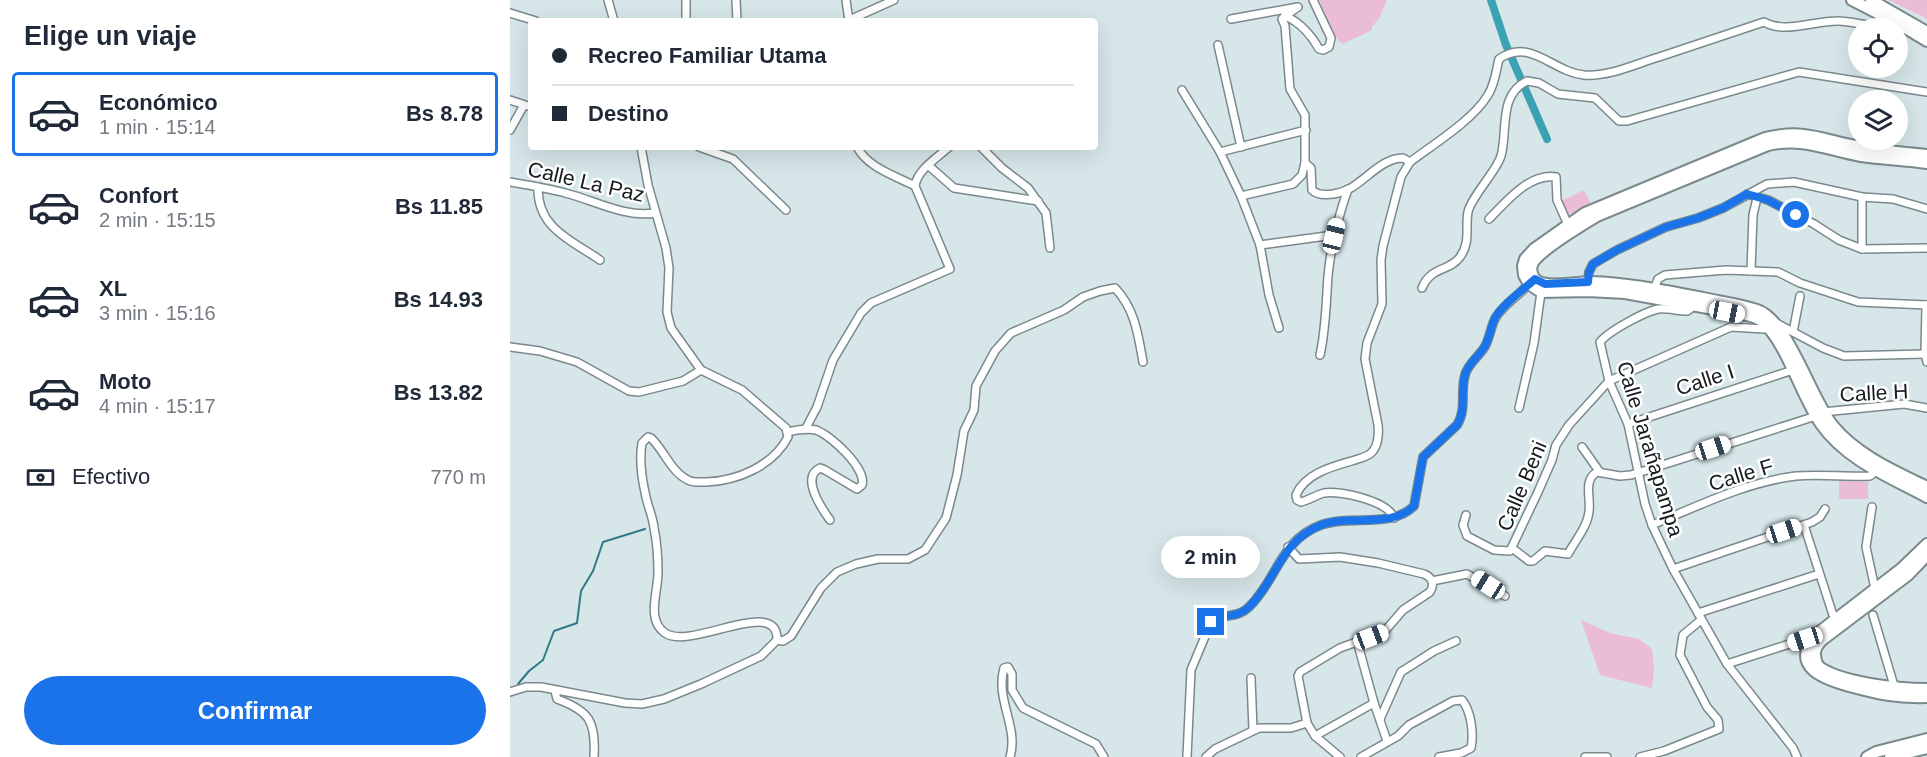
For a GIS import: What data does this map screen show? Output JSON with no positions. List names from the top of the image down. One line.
{"streets":{"street":["Calle La Paz","Calle I","Calle H","Calle Jarañapampa","Calle F","Calle Beni"]},"crossings":[["Calle I","Calle Jarañapampa"],["Calle H","Calle Jarañapampa"],["Calle Jarañapampa","Calle F"],["Calle Jarañapampa","Calle Beni"]],"page":{"heading":"Elige un viaje","banner":["Recreo Familiar Utama","Destino"],"list":[{"name":"Económico","note":"1 min · 15:14","value":"Bs 8.78"},{"name":"Confort","note":"2 min · 15:15","value":"Bs 11.85"},{"name":"XL","note":"3 min · 15:16","value":"Bs 14.93"},{"name":"Moto","note":"4 min · 15:17","value":"Bs 13.82"}],"pay":["Efectivo","770 m"],"bubble":"2 min","buttons":"Confirmar"}}
